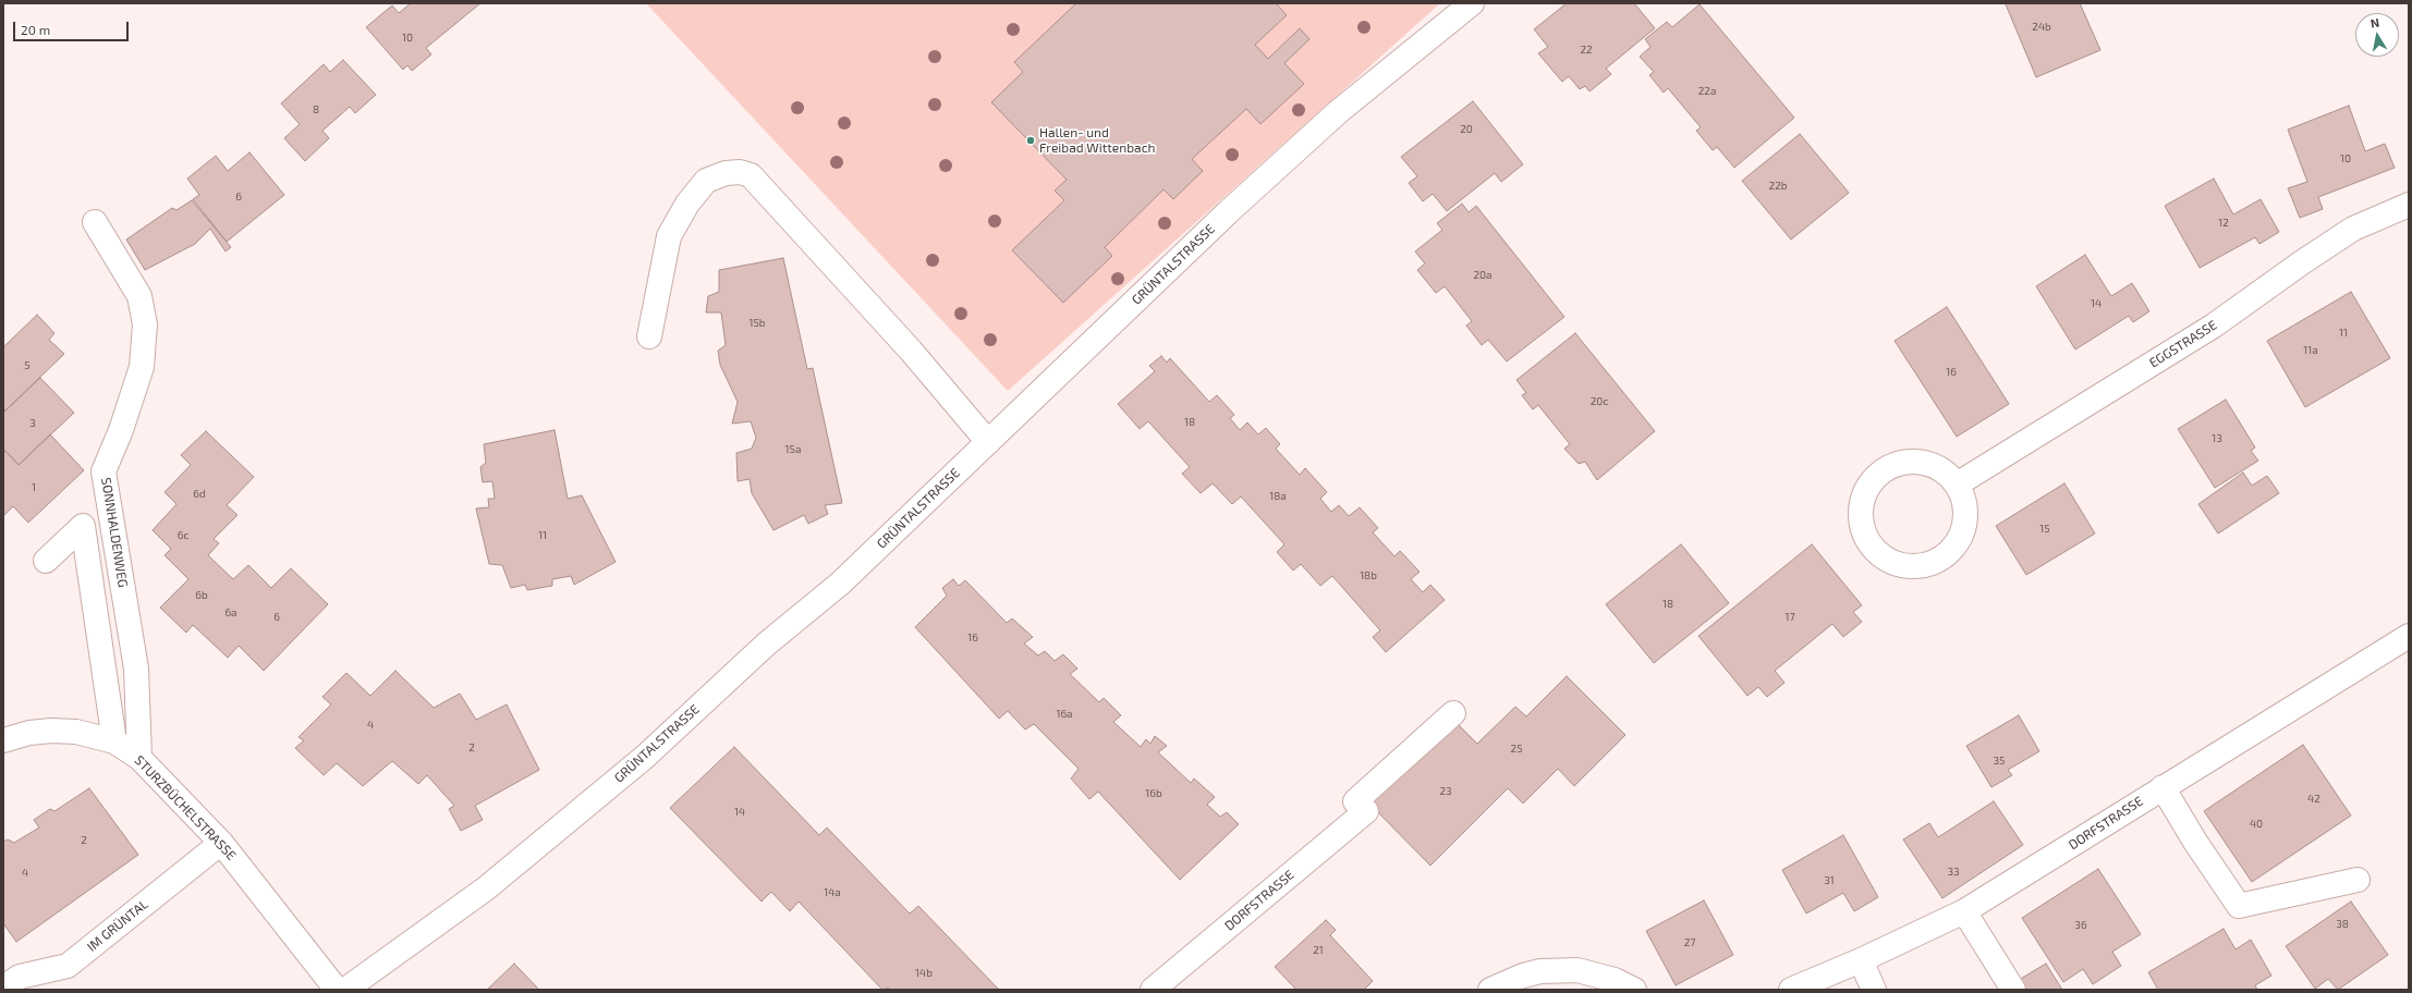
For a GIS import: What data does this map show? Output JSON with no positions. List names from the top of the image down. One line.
{"streets":{"street":["GRÜNTALSTRASSE","EGGSTRASSE","SONNHALDENWEG","STURZBÜCHELSTRASSE","DORFSTRASSE","IM GRÜNTAL"]},"crossings":[["SONNHALDENWEG","STURZBÜCHELSTRASSE"],["STURZBÜCHELSTRASSE","IM GRÜNTAL"]],"places":["Hallen- und Freibad Wittenbach"],"house_numbers":["24b","10","22","22a","8","20","10","22b","6","12","20a","14","15b","11","11a","5","16","20c","18","3","13","15a","1","6d","18a","15","6c","11","18b","6b","18","6a","6","17","16","16a","4","2","25","35","23","16b","42","14","40","2","33","4","31","14a","38","36","27","21","14b"],"scale_bar":"20 m","north":"top"}
